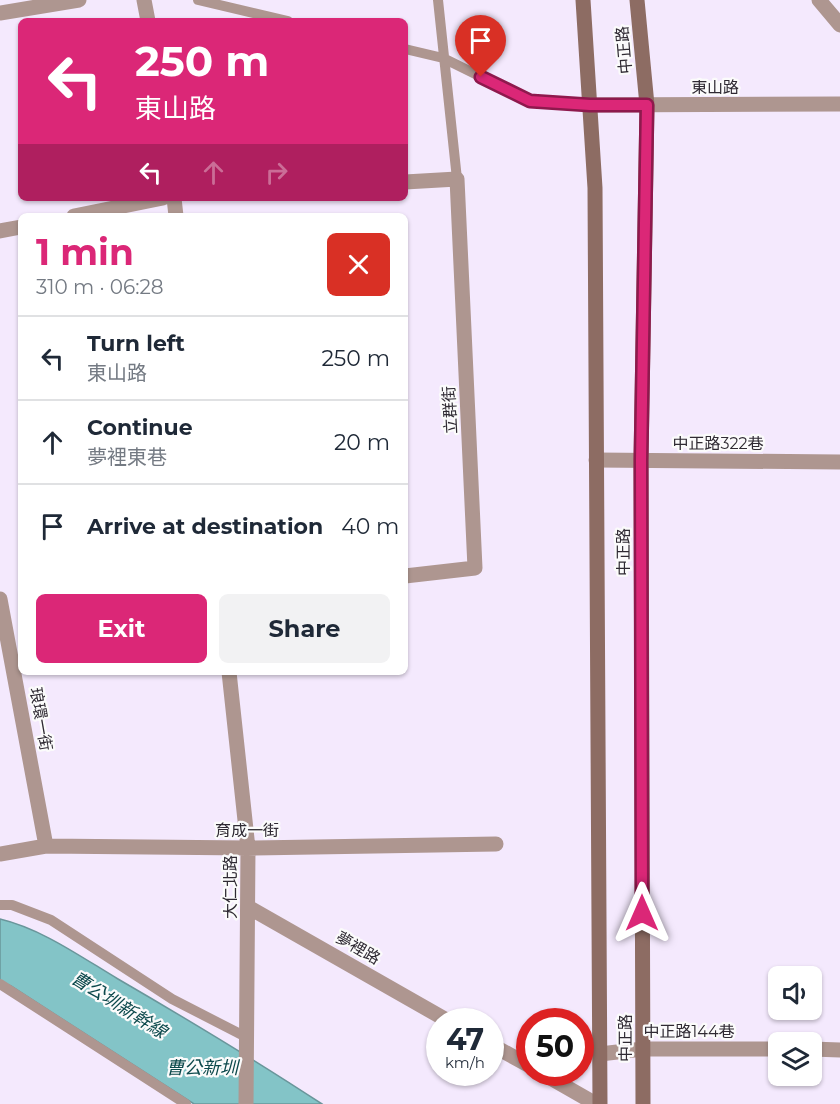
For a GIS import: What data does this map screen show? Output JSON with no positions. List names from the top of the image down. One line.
{"streets":{"main road":["中正路"],"street":["東山路","立群街","中正路322巷","琅環一街","育成一街","大仁北路","夢裡路","中正路144巷"]},"crossings":[["中正路","東山路"],["中正路","中正路322巷"],["中正路","中正路144巷"],["琅環一街","育成一街"],["育成一街","大仁北路"],["大仁北路","夢裡路"]],"water":["曹公圳新幹線","曹公新圳"],"page":{"turn":["250 m","東山路"],"heading":["1 min","310 m · 06:28"],"list":[{"name":"Turn left","note":"東山路","value":"250 m"},{"name":"Continue","note":"夢裡東巷","value":"20 m"},{"name":"Arrive at destination","value":"40 m"}],"buttons":["Exit","Share"],"speed":"47 km/h","limit":"50"}}
